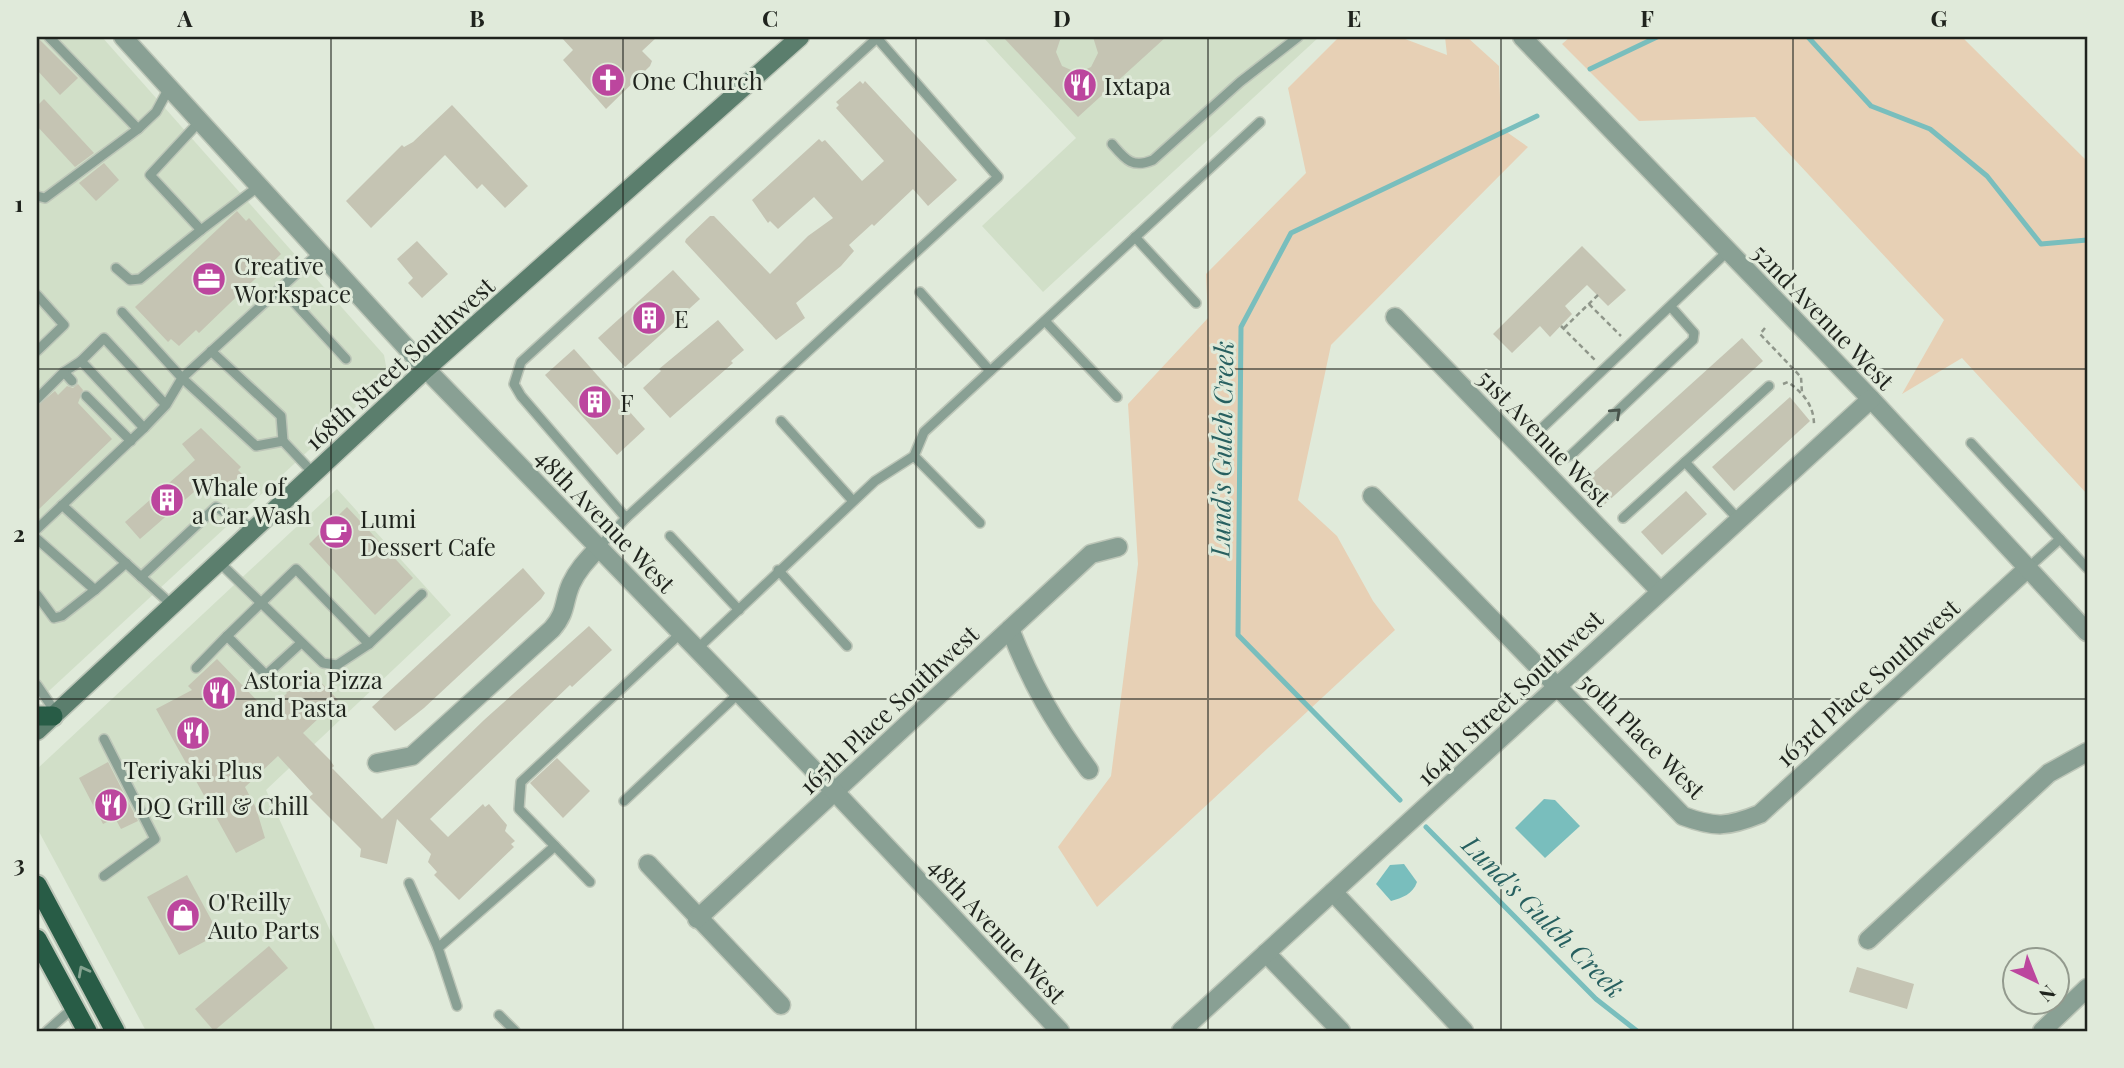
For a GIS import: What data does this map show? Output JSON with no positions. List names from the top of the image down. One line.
{"streets":{"main road":["168th Street Southwest"],"street":["52nd Avenue West","51st Avenue West","48th Avenue West","163rd Place Southwest","164th Street Southwest","165th Place Southwest","50th Place West"]},"crossings":[["52nd Avenue West","163rd Place Southwest"],["52nd Avenue West","164th Street Southwest"],["168th Street Southwest","48th Avenue West"],["51st Avenue West","164th Street Southwest"],["48th Avenue West","165th Place Southwest"],["163rd Place Southwest","50th Place West"],["164th Street Southwest","50th Place West"]],"water":["Lund's Gulch Creek"],"places":{"church":["One Church"],"restaurant":["Ixtapa","Astoria Pizza and Pasta","Teriyaki Plus","DQ Grill & Chill"],"office":["Creative Workspace"],"building":["E","F","Whale of a Car Wash"],"cafe":["Lumi Dessert Cafe"],"shop":["O'Reilly Auto Parts"]},"north":"bottom right","grid":{"columns":["A","B","C","D","E","F","G"],"rows":["1","2","3"]}}
